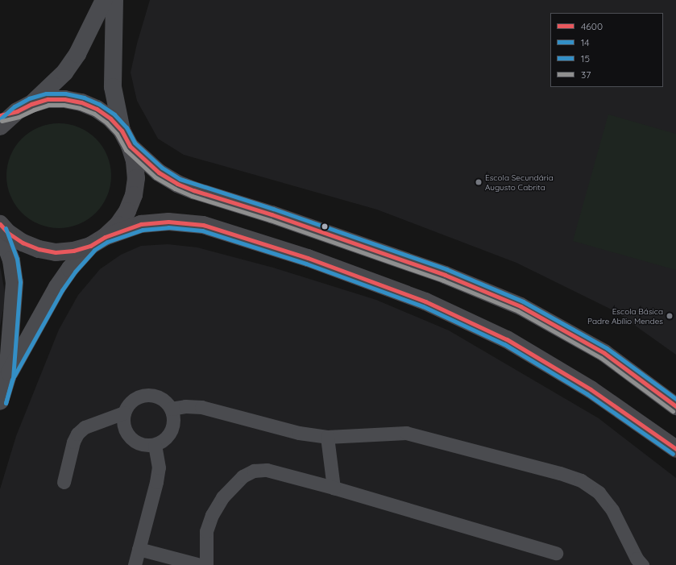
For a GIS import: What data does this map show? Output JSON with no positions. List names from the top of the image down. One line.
{"places":["Escola Secundária Augusto Cabrita","Escola Básica Padre Abílio Mendes"],"lines":["transit line 15","transit line 4600","transit line 37","transit line 14"],"legend":["4600","14","15","37"]}
